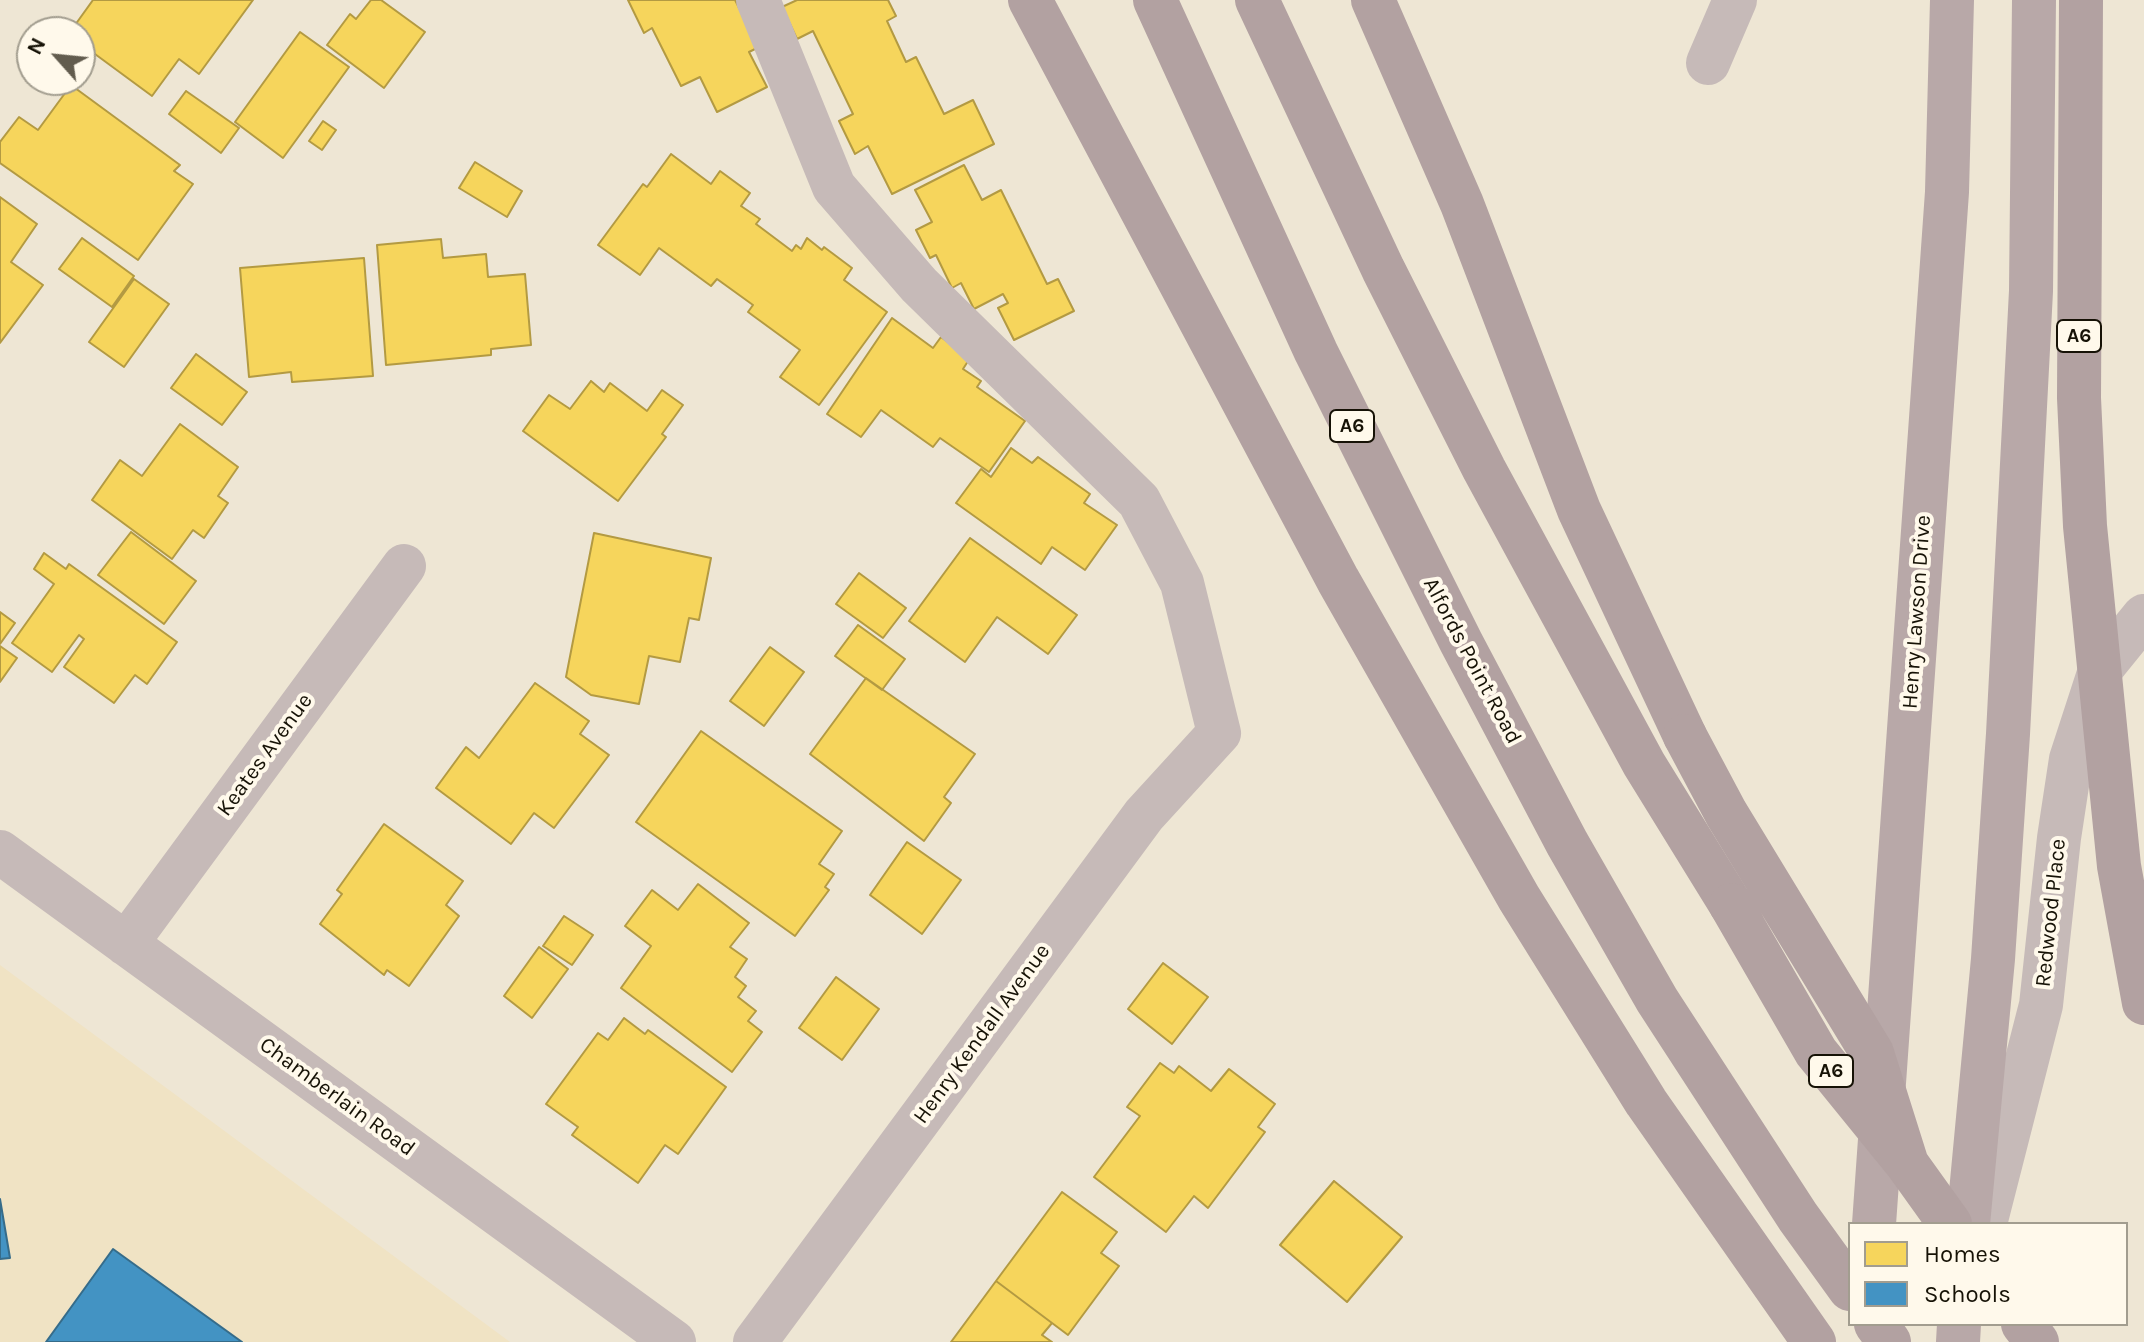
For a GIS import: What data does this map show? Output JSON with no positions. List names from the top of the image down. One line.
{"streets":{"highway":["A6","Alfords Point Road"],"main road":["Henry Lawson Drive"],"street":["Keates Avenue","Redwood Place","Henry Kendall Avenue","Chamberlain Road"]},"crossings":[["A6","Redwood Place"],["Keates Avenue","Chamberlain Road"]],"legend":["Homes","Schools"],"north":"top left"}
